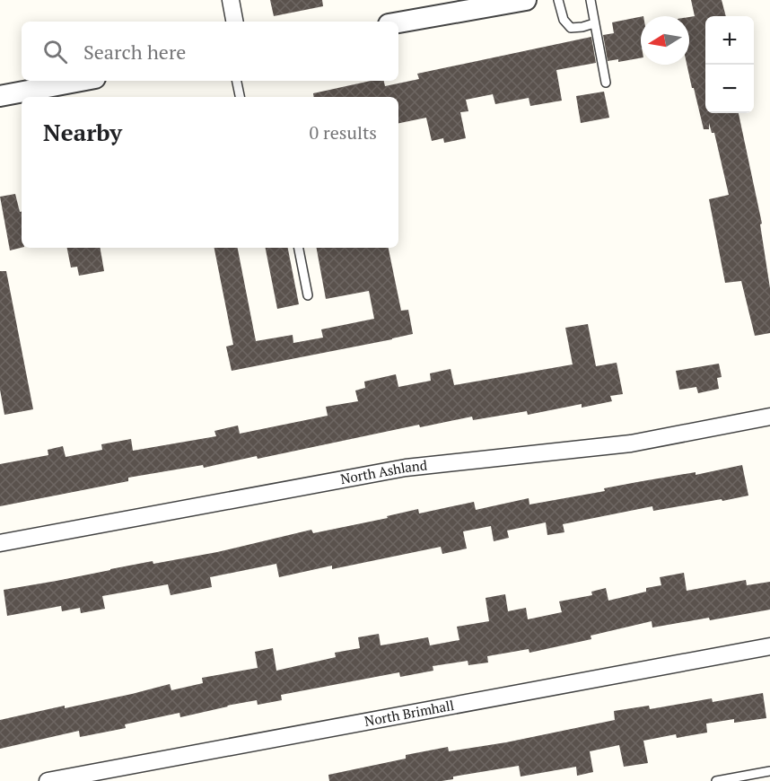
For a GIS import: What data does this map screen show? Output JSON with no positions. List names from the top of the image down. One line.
{"streets":{"street":["North Ashland","North Brimhall"]},"north":"left","page":{"map_buttons":["+","−"],"search":"Search here","heading":["Nearby","0 results"]}}
